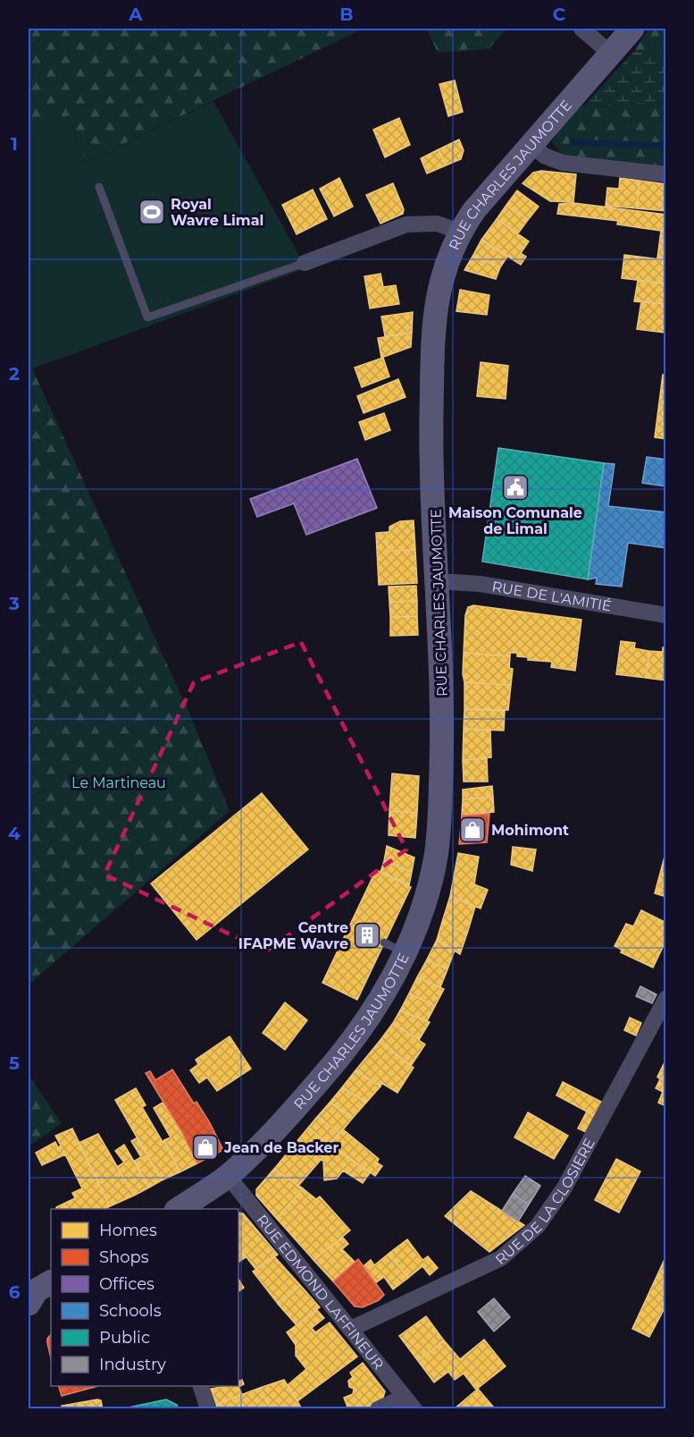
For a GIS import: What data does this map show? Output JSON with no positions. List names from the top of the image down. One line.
{"streets":{"main road":["RUE CHARLES JAUMOTTE"],"street":["RUE DE L'AMITIÉ","RUE DE LA CLOSIERE","RUE EDMOND LAFFINEUR"]},"crossings":[["RUE CHARLES JAUMOTTE","RUE DE L'AMITIÉ"],["RUE CHARLES JAUMOTTE","RUE EDMOND LAFFINEUR"],["RUE DE LA CLOSIERE","RUE EDMOND LAFFINEUR"]],"parks":["Le Martineau"],"places":{"sports":["Royal Wavre Limal"],"public building":["Maison Comunale de Limal"],"shop":["Mohimont","Jean de Backer"],"building":["Centre IFAPME Wavre"]},"legend":["Homes","Shops","Offices","Schools","Public","Industry"],"grid":{"columns":["A","B","C"],"rows":["1","2","3","4","5","6"]}}
